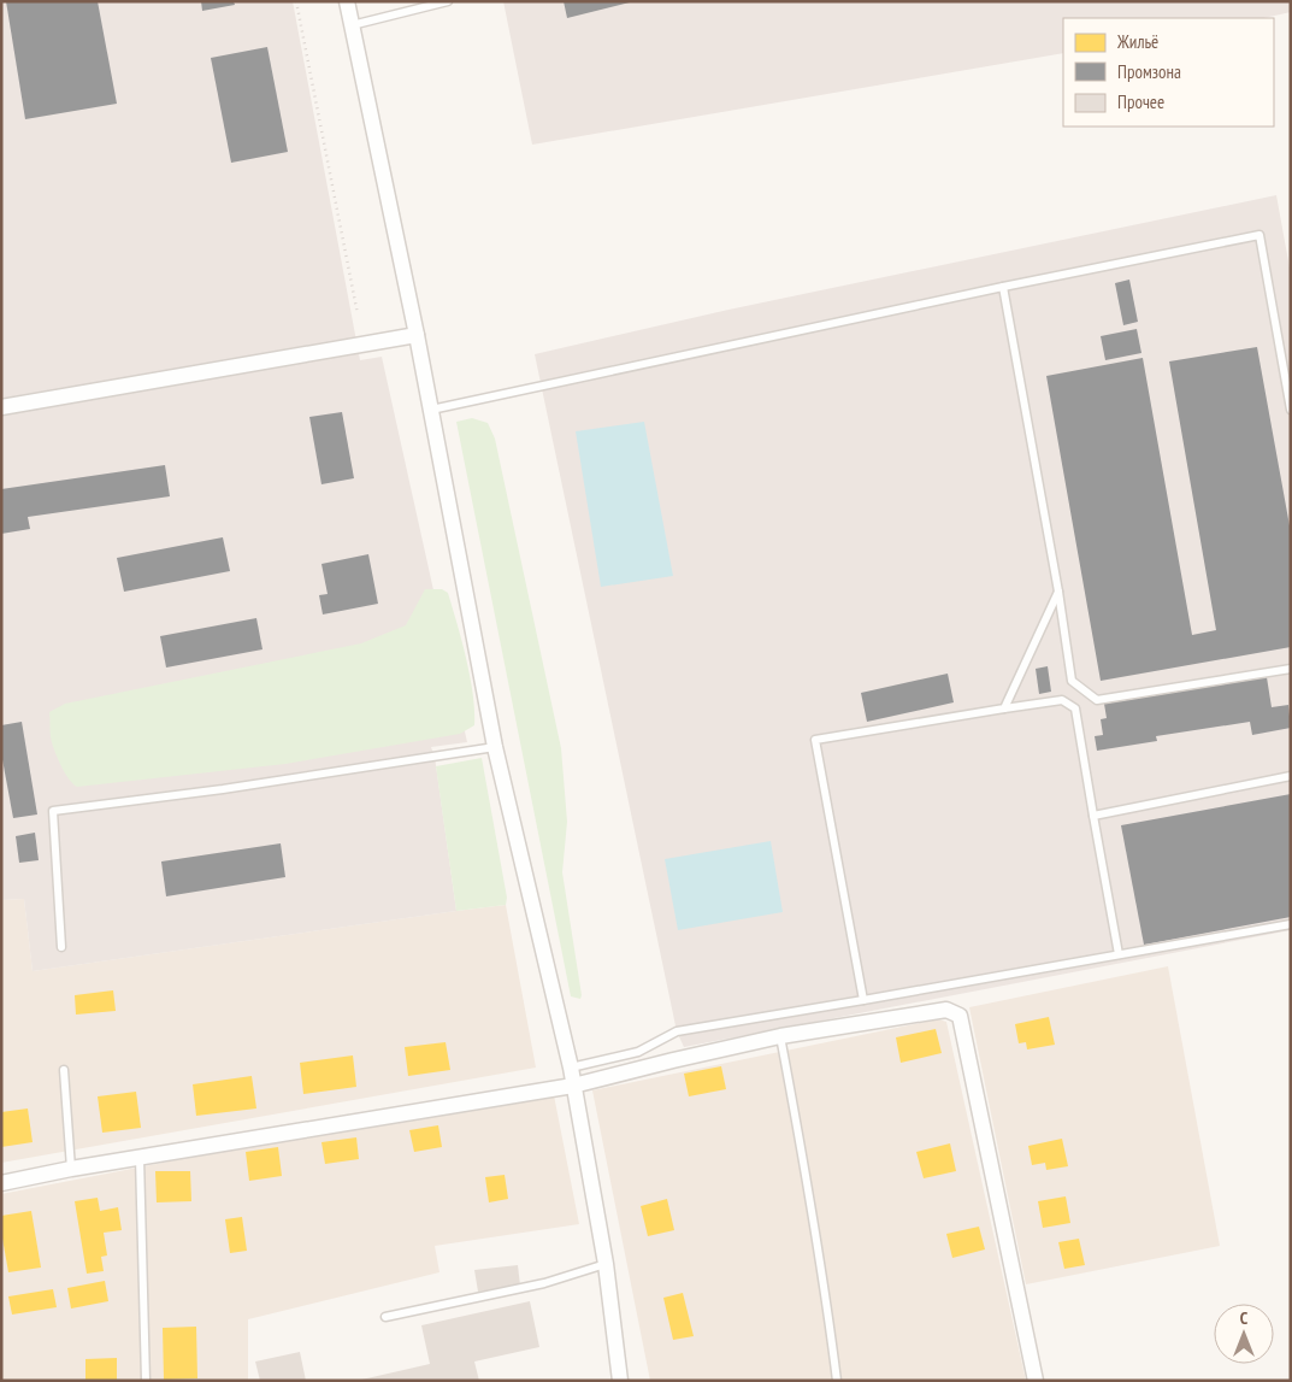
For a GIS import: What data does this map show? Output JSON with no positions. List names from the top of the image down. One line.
{"legend":["Жильё","Промзона","Прочее"],"north":"top"}
